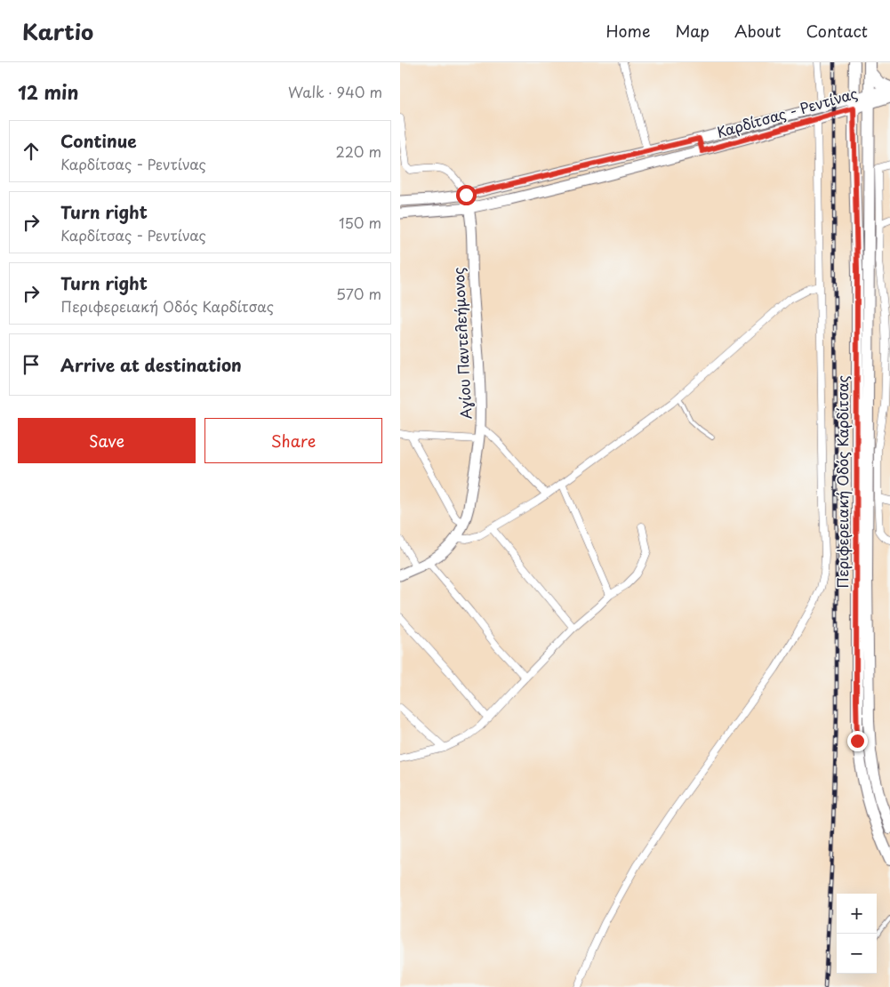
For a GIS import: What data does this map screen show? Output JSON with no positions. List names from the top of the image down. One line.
{"streets":{"main road":["Καρδίτσας - Ρεντίνας","Αγίου Παντελεήμονος","Περιφερειακή Οδός Καρδίτσας"]},"crossings":[["Καρδίτσας - Ρεντίνας","Αγίου Παντελεήμονος"],["Καρδίτσας - Ρεντίνας","Περιφερειακή Οδός Καρδίτσας"]],"page":{"header":"Kartio","nav":["Home","Map","About","Contact"],"heading":["12 min","Walk · 940 m"],"list":[["Continue","Καρδίτσας - Ρεντίνας","220 m"],["Turn right","Καρδίτσας - Ρεντίνας","150 m"],["Turn right","Περιφερειακή Οδός Καρδίτσας","570 m"],"Arrive at destination"],"buttons":["Save","Share"],"map_buttons":["+","−"]}}
